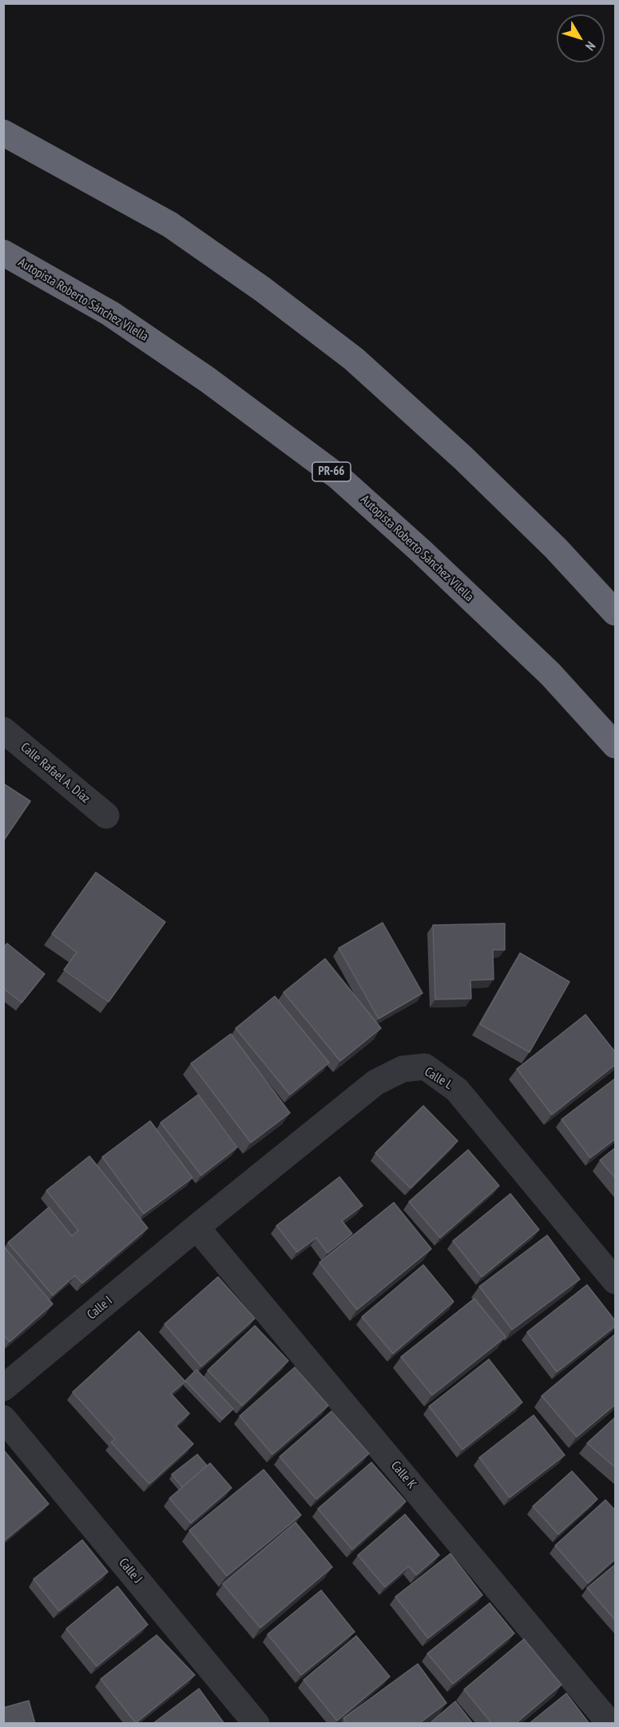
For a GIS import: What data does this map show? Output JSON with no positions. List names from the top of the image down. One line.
{"streets":{"highway":["Autopista Roberto Sánchez Vilella","PR-66"],"street":["Calle Rafael A. Díaz","Calle L","Calle I","Calle K","Calle J"]},"crossings":[["Calle L","Calle I"],["Calle L","Calle K"],["Calle I","Calle K"]],"north":"bottom right"}
